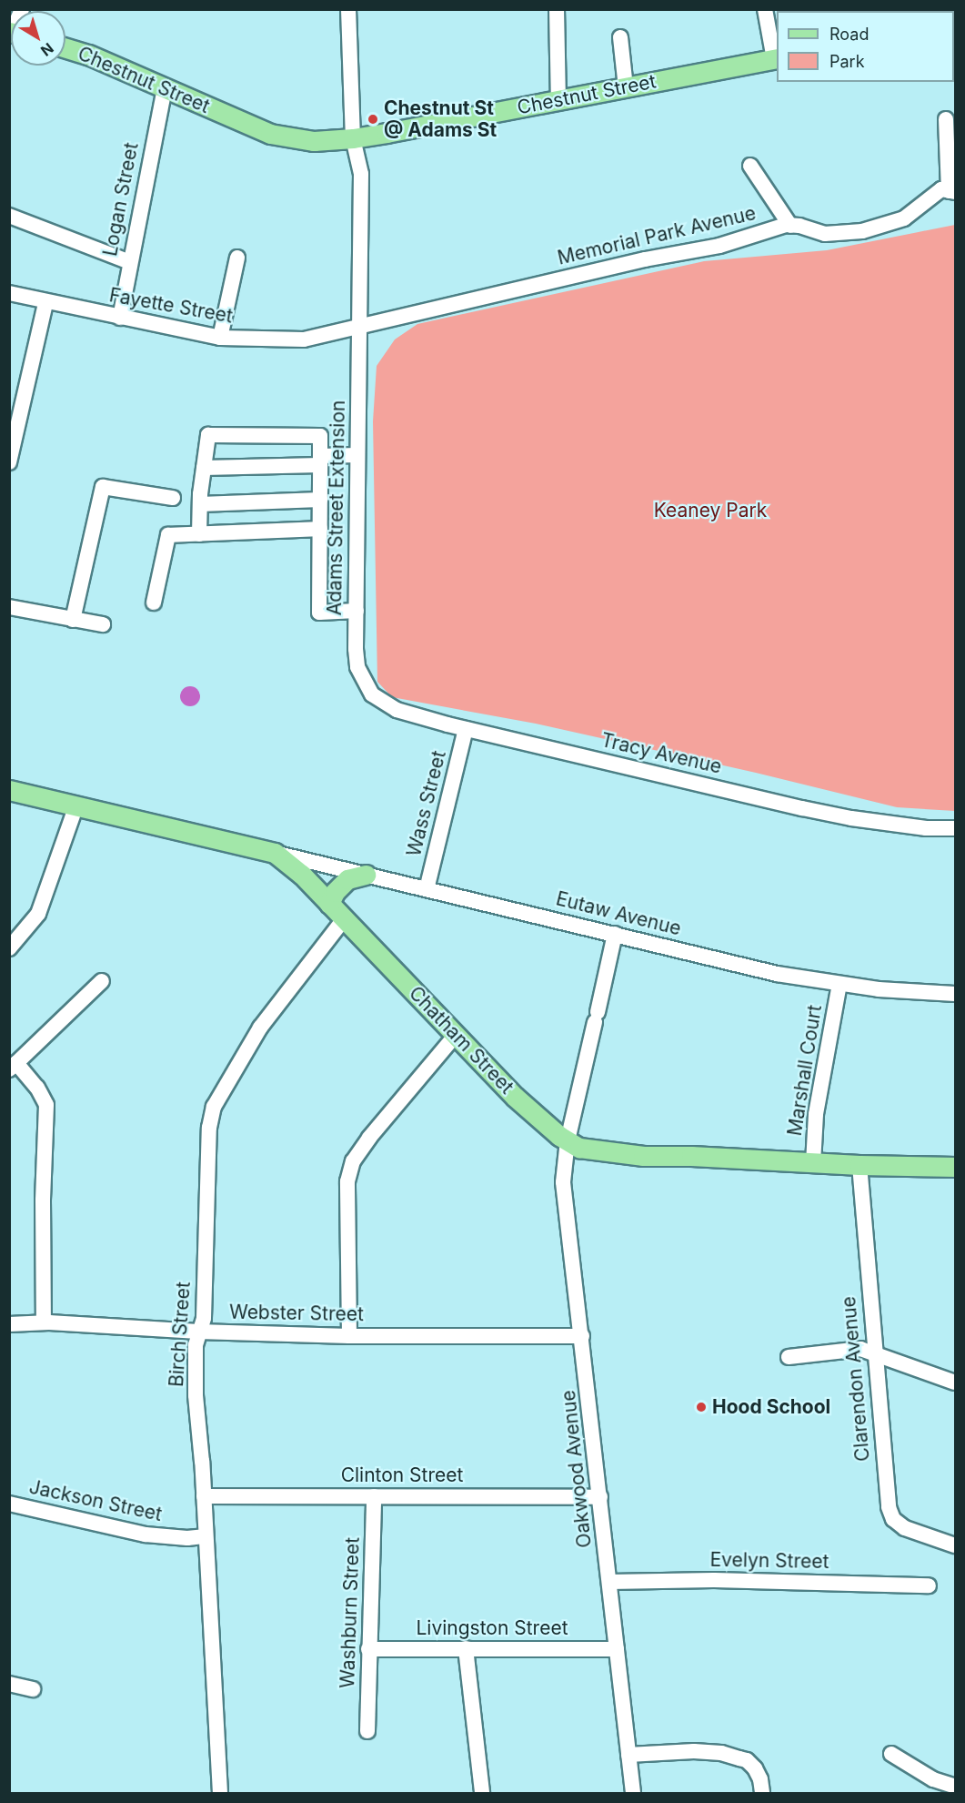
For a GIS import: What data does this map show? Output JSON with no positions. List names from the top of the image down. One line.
{"streets":{"main road":["Chestnut Street","Chatham Street"],"street":["Logan Street","Memorial Park Avenue","Fayette Street","Adams Street Extension","Tracy Avenue","Wass Street","Eutaw Avenue","Marshall Court","Webster Street","Birch Street","Clarendon Avenue","Oakwood Avenue","Clinton Street","Jackson Street","Evelyn Street","Washburn Street","Livingston Street"]},"crossings":[["Chestnut Street","Logan Street"],["Chestnut Street","Adams Street Extension"],["Logan Street","Fayette Street"],["Memorial Park Avenue","Fayette Street"],["Memorial Park Avenue","Adams Street Extension"],["Fayette Street","Adams Street Extension"],["Adams Street Extension","Tracy Avenue"],["Tracy Avenue","Wass Street"],["Wass Street","Eutaw Avenue"],["Eutaw Avenue","Chatham Street"],["Eutaw Avenue","Marshall Court"],["Eutaw Avenue","Oakwood Avenue"],["Chatham Street","Marshall Court"],["Chatham Street","Birch Street"],["Chatham Street","Clarendon Avenue"],["Chatham Street","Oakwood Avenue"],["Webster Street","Birch Street"],["Webster Street","Oakwood Avenue"],["Birch Street","Clinton Street"],["Birch Street","Jackson Street"],["Oakwood Avenue","Clinton Street"],["Oakwood Avenue","Evelyn Street"],["Oakwood Avenue","Livingston Street"],["Clinton Street","Washburn Street"],["Washburn Street","Livingston Street"]],"parks":["Keaney Park"],"places":["Chestnut St @ Adams St","Hood School"],"legend":["Road","Park"],"north":"bottom right"}
